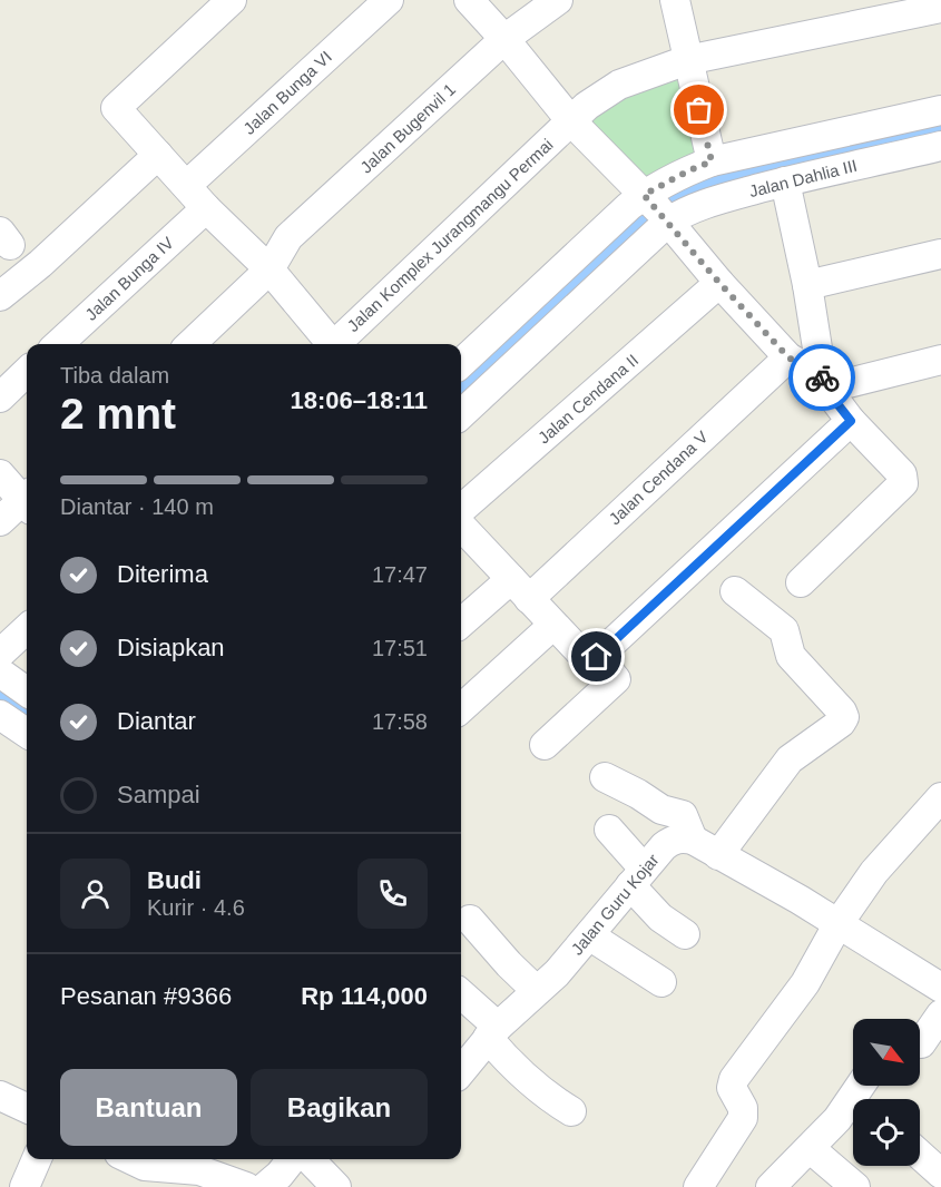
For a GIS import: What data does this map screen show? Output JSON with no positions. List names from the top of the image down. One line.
{"streets":{"street":["Jalan Bunga VI","Jalan Bugenvil 1","Jalan Dahlia III","Jalan Komplex Jurangmangu Permai","Jalan Bunga IV","Jalan Cendana II","Jalan Cendana V","Jalan Guru Kojar"]},"north":"bottom right","page":{"heading":["2 mnt","Tiba dalam","18:06–18:11"],"panel":["Budi","Kurir · 4.6","Pesanan #9366","Rp 114,000"],"bar":"Diantar · 140 m","list":[["Diterima","17:47"],["Disiapkan","17:51"],["Diantar","17:58"],"Sampai"],"buttons":["Bantuan","Bagikan"]}}
